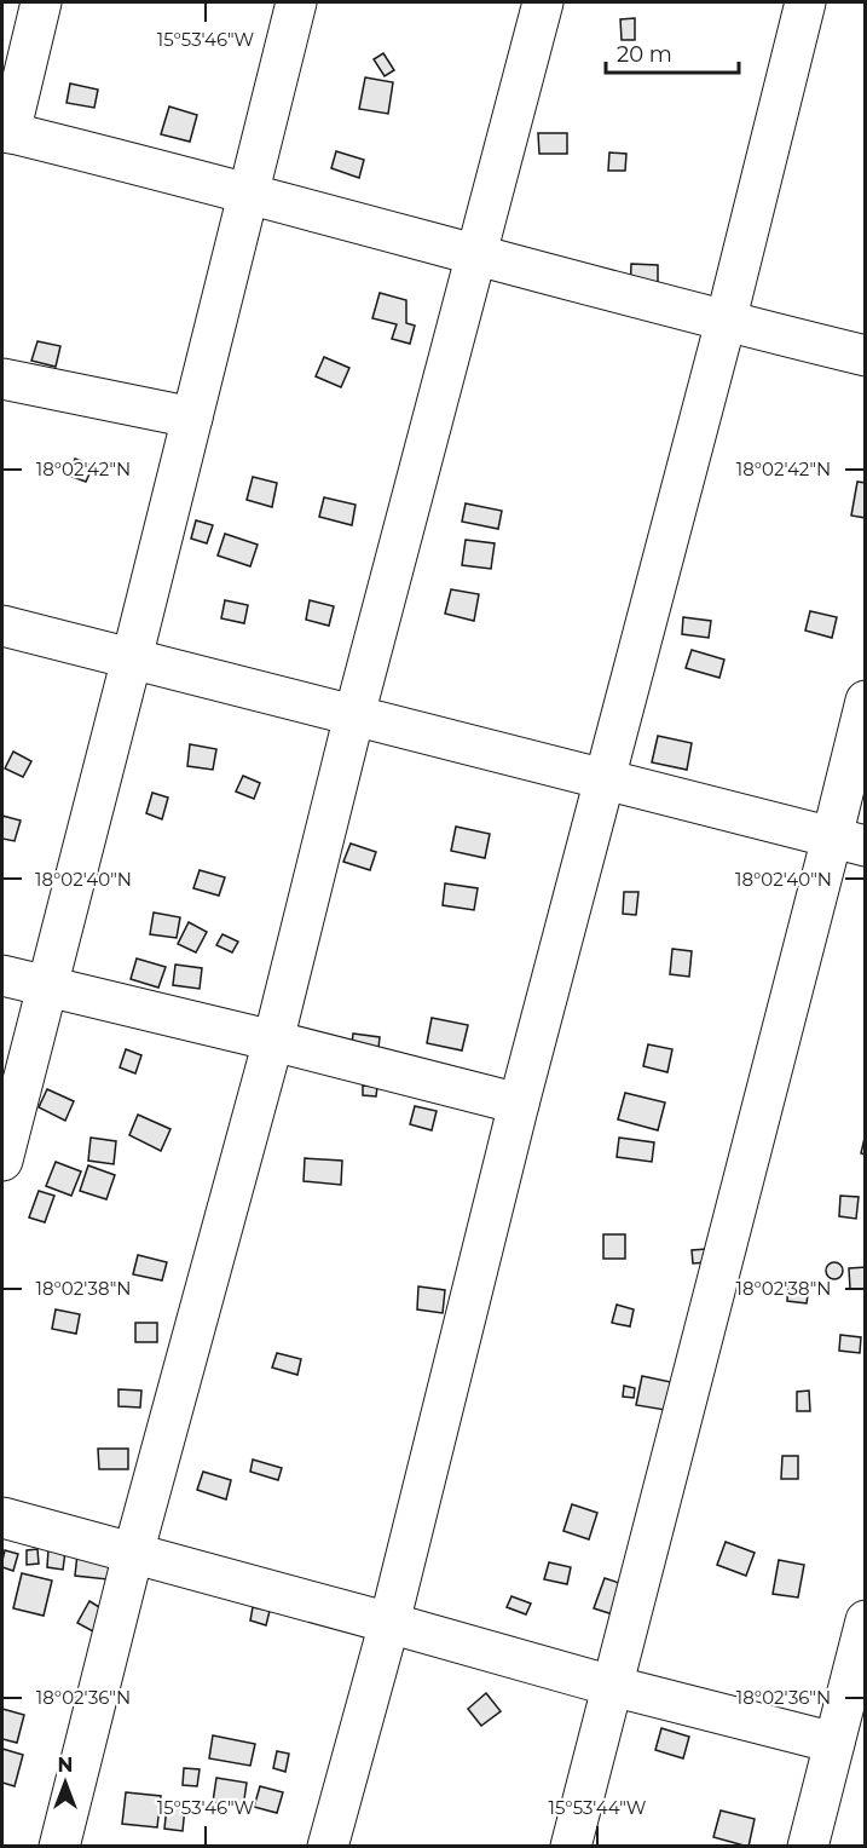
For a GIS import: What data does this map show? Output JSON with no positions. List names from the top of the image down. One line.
{"scale_bar":"20 m","north":"top","coordinates":["15°53'46\"W","18°02'42\"N","18°02'40\"N","18°02'38\"N","18°02'36\"N","15°53'44\"W"]}
